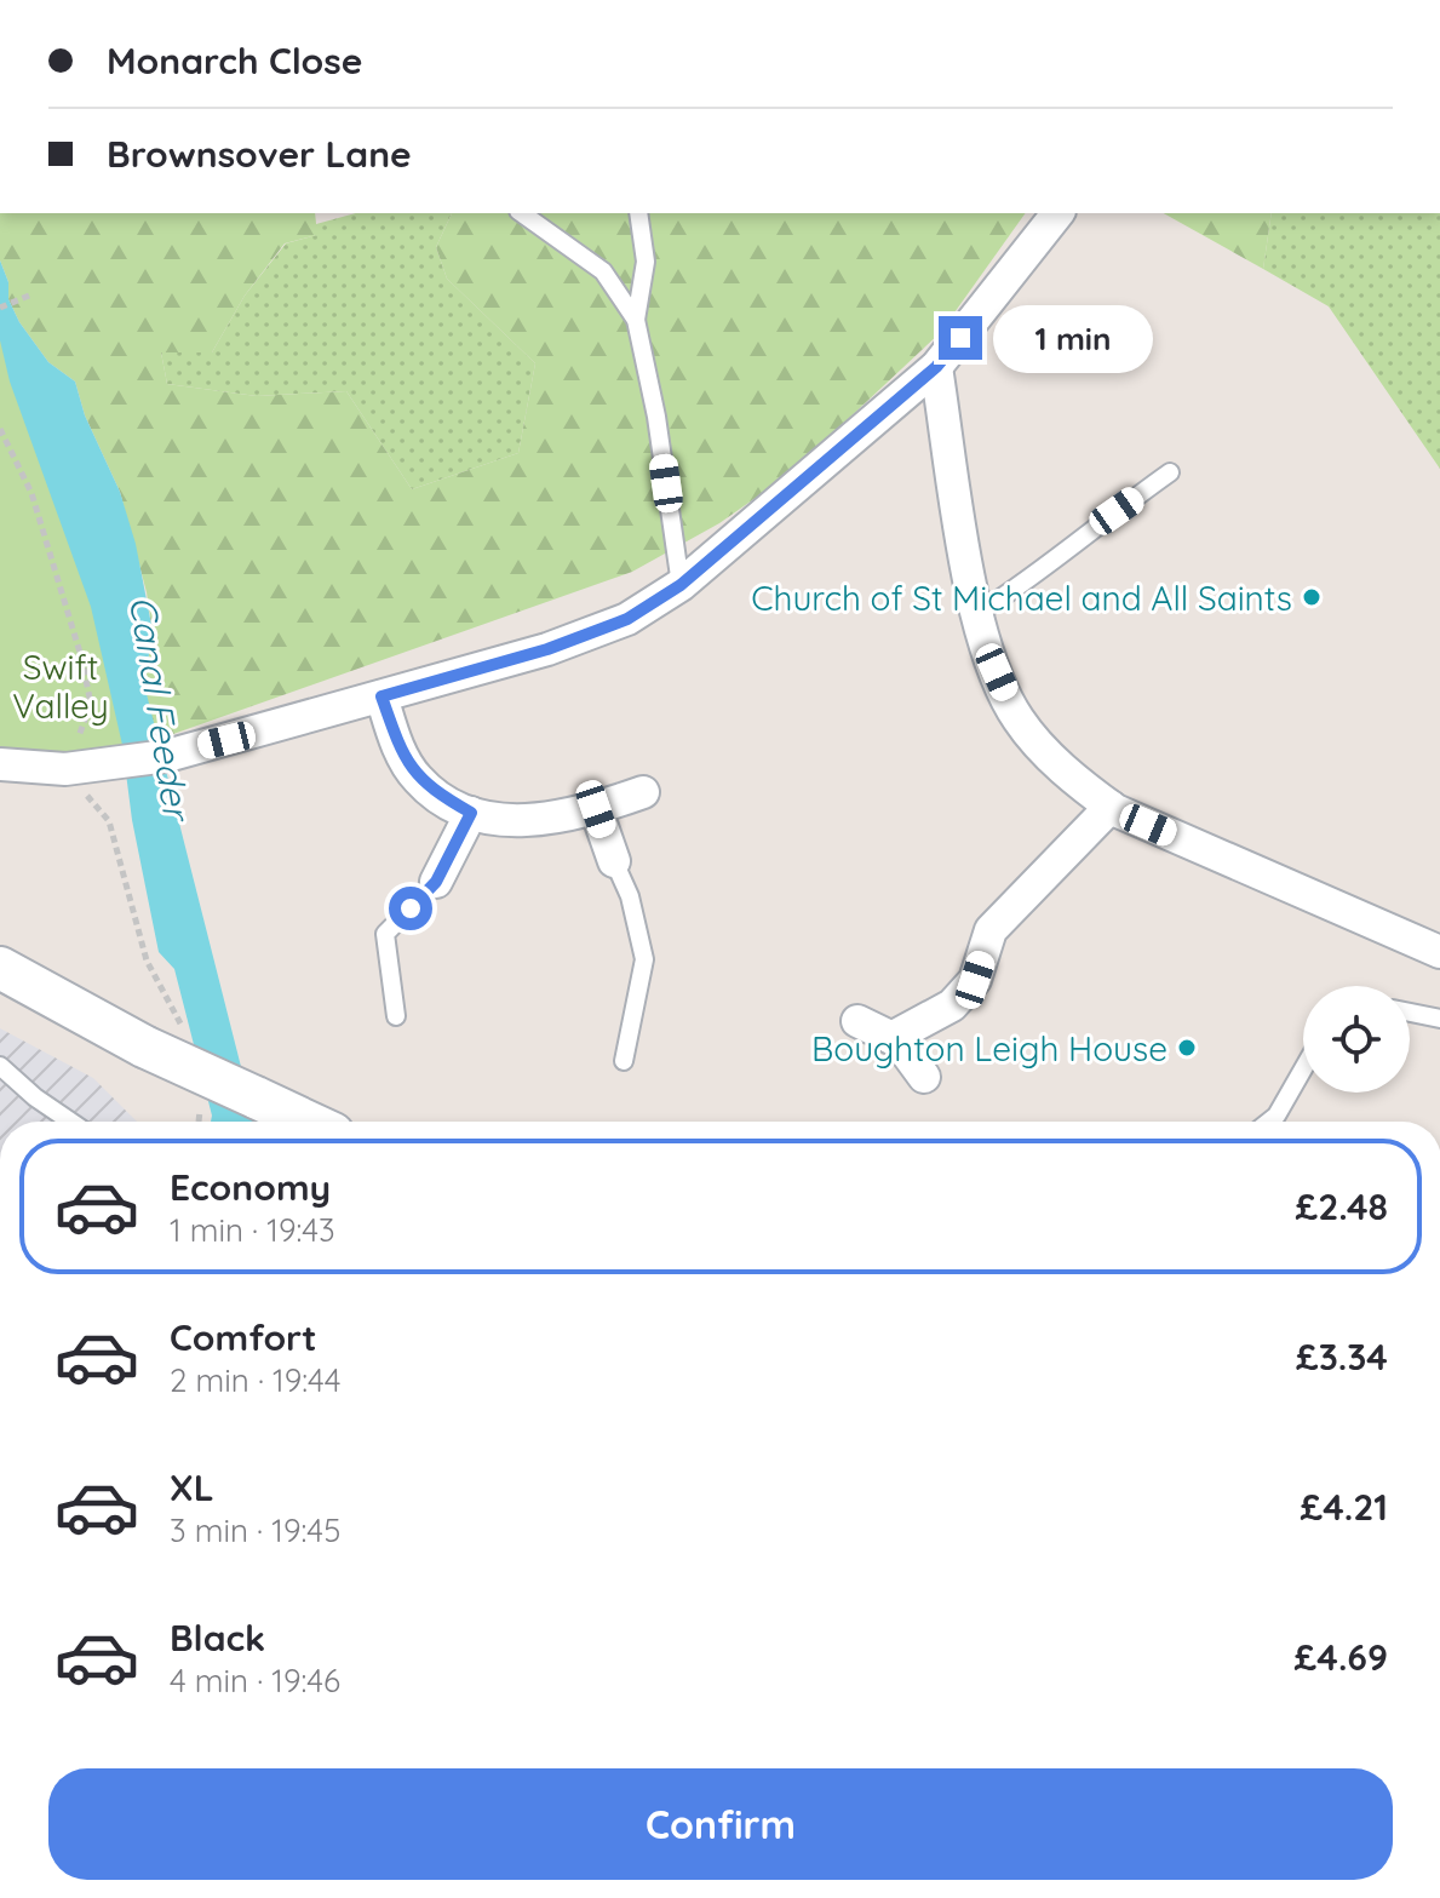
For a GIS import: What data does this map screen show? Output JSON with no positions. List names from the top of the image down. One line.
{"water":["Canal Feeder"],"parks":["Swift Valley"],"places":["Church of St Michael and All Saints","Boughton Leigh House"],"page":{"banner":["Monarch Close","Brownsover Lane"],"bubble":"1 min","list":[{"name":"Economy","note":"1 min · 19:43","value":"£2.48"},{"name":"Comfort","note":"2 min · 19:44","value":"£3.34"},{"name":"XL","note":"3 min · 19:45","value":"£4.21"},{"name":"Black","note":"4 min · 19:46","value":"£4.69"}],"buttons":"Confirm"}}
